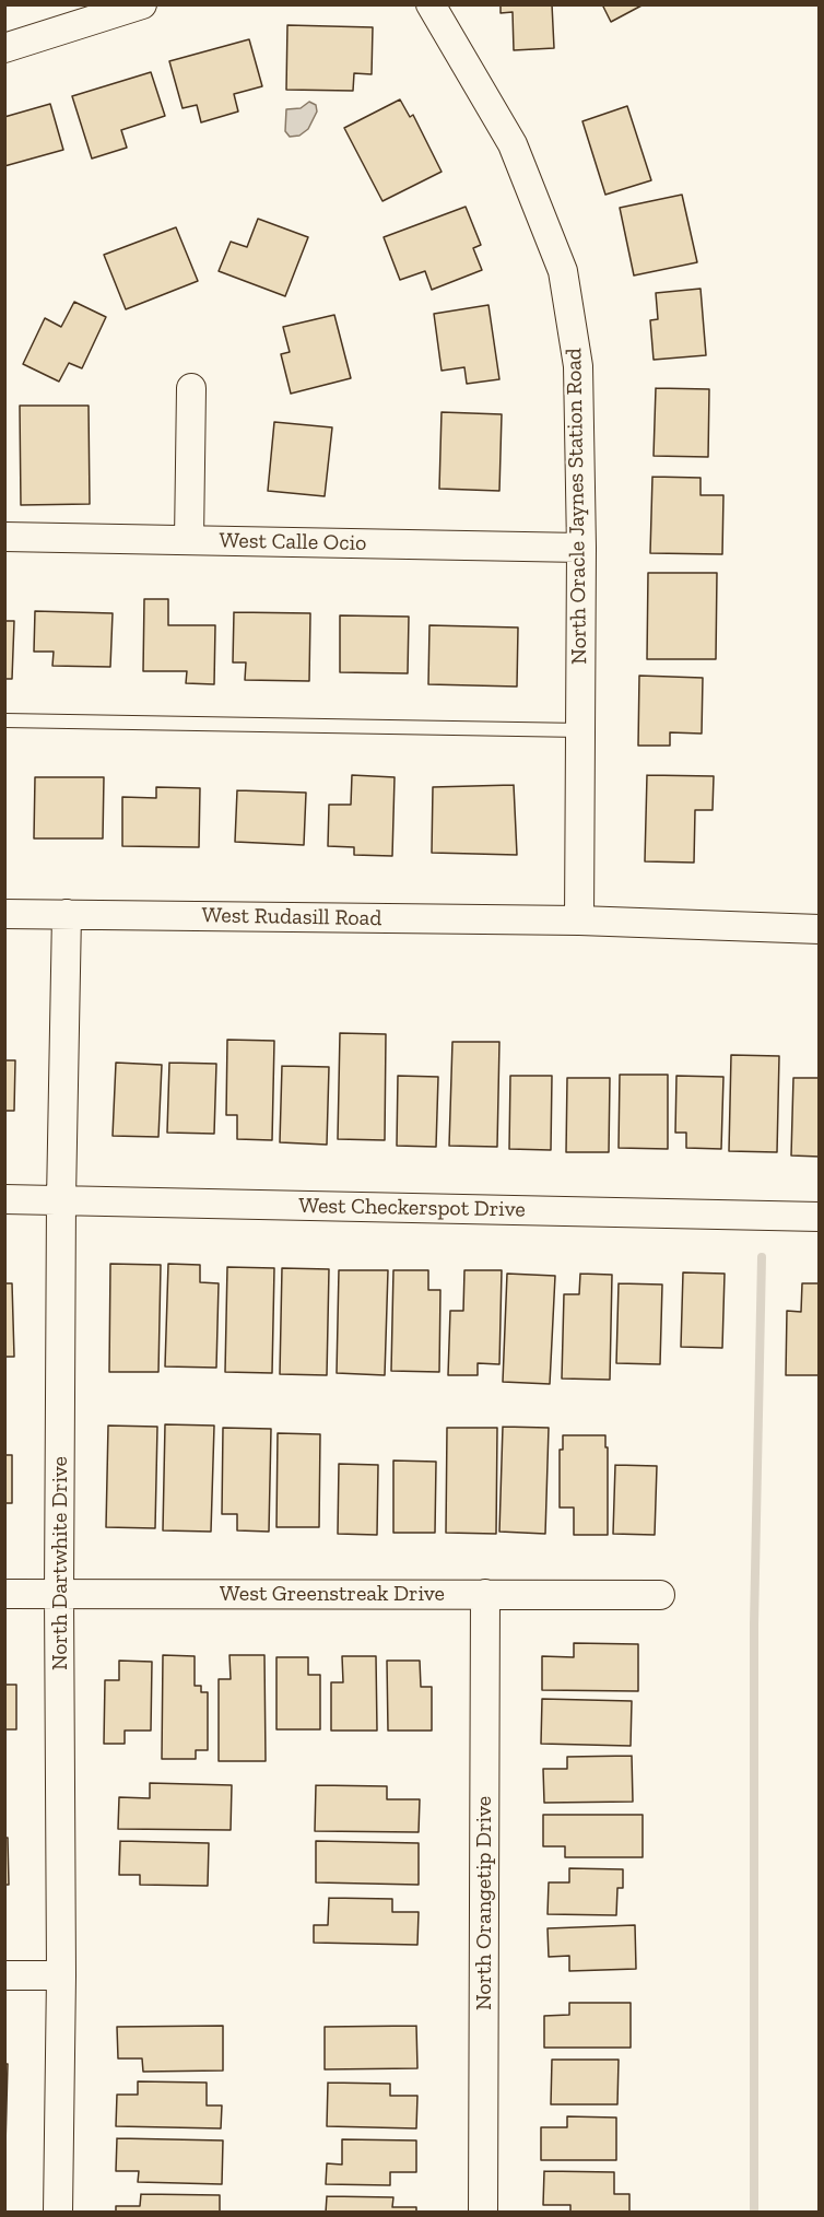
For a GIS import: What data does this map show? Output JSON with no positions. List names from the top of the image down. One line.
{"streets":{"street":["North Oracle Jaynes Station Road","West Calle Ocio","West Rudasill Road","West Checkerspot Drive","North Dartwhite Drive","West Greenstreak Drive","North Orangetip Drive"]},"crossings":[["North Oracle Jaynes Station Road","West Calle Ocio"],["North Oracle Jaynes Station Road","West Rudasill Road"],["West Rudasill Road","North Dartwhite Drive"],["West Checkerspot Drive","North Dartwhite Drive"],["North Dartwhite Drive","West Greenstreak Drive"],["West Greenstreak Drive","North Orangetip Drive"]]}
